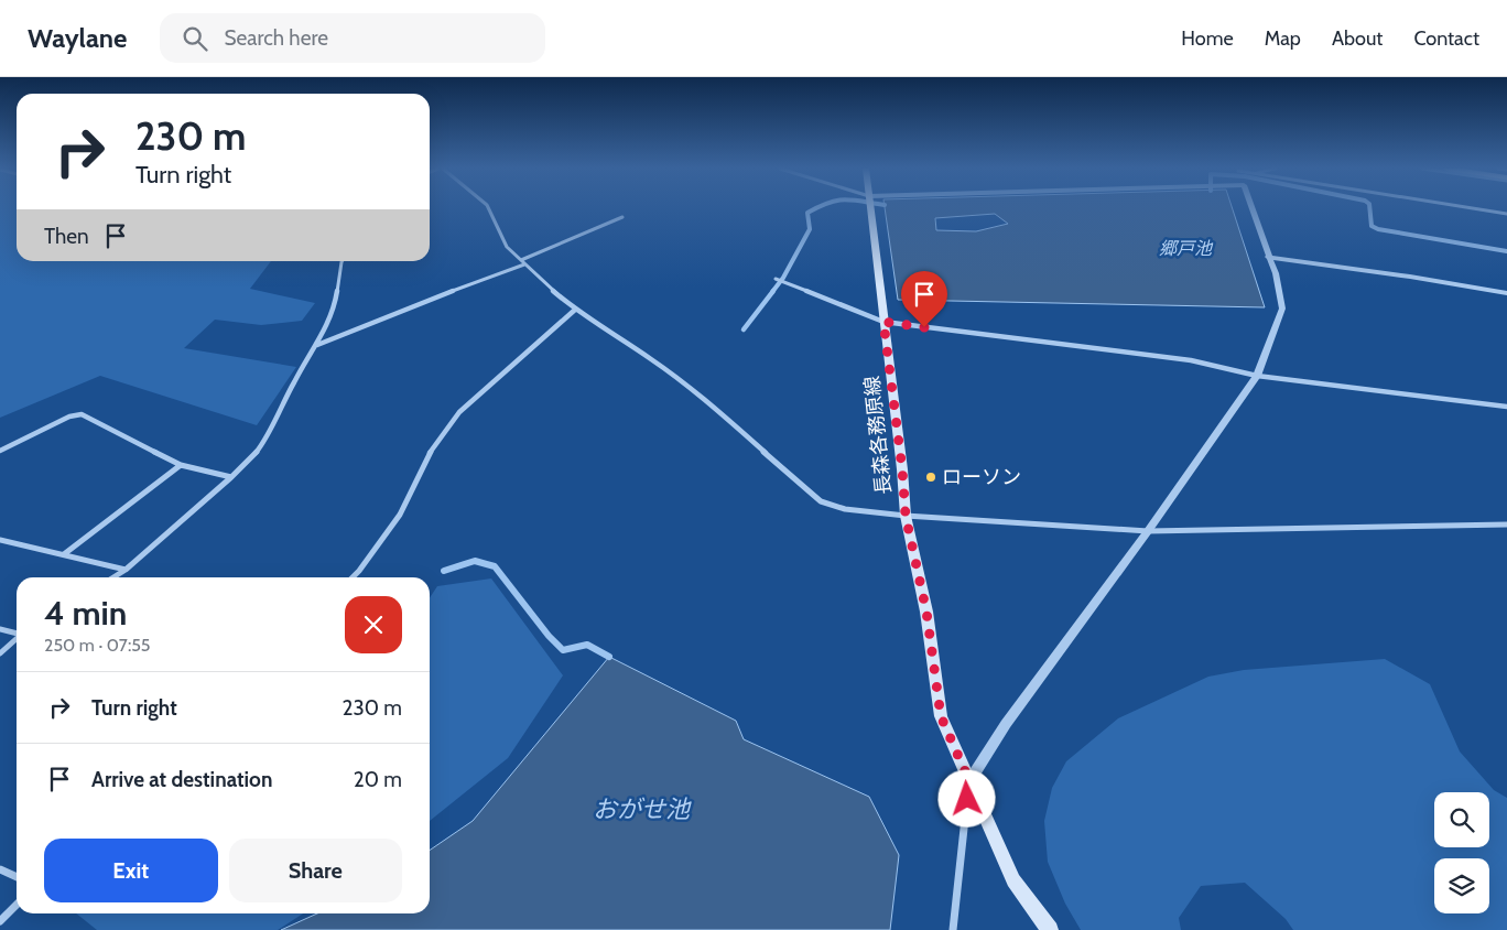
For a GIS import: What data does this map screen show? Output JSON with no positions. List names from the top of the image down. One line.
{"streets":{"main road":["長森各務原線"]},"water":["郷戸池","おがせ池"],"places":["ローソン"],"page":{"header":"Waylane","search":"Search here","nav":["Home","Map","About","Contact"],"turn":["230 m","Turn right"],"then":"Then","heading":["4 min","250 m · 07:55"],"list":[{"name":"Turn right","value":"230 m"},{"name":"Arrive at destination","value":"20 m"}],"buttons":["Exit","Share"]}}
